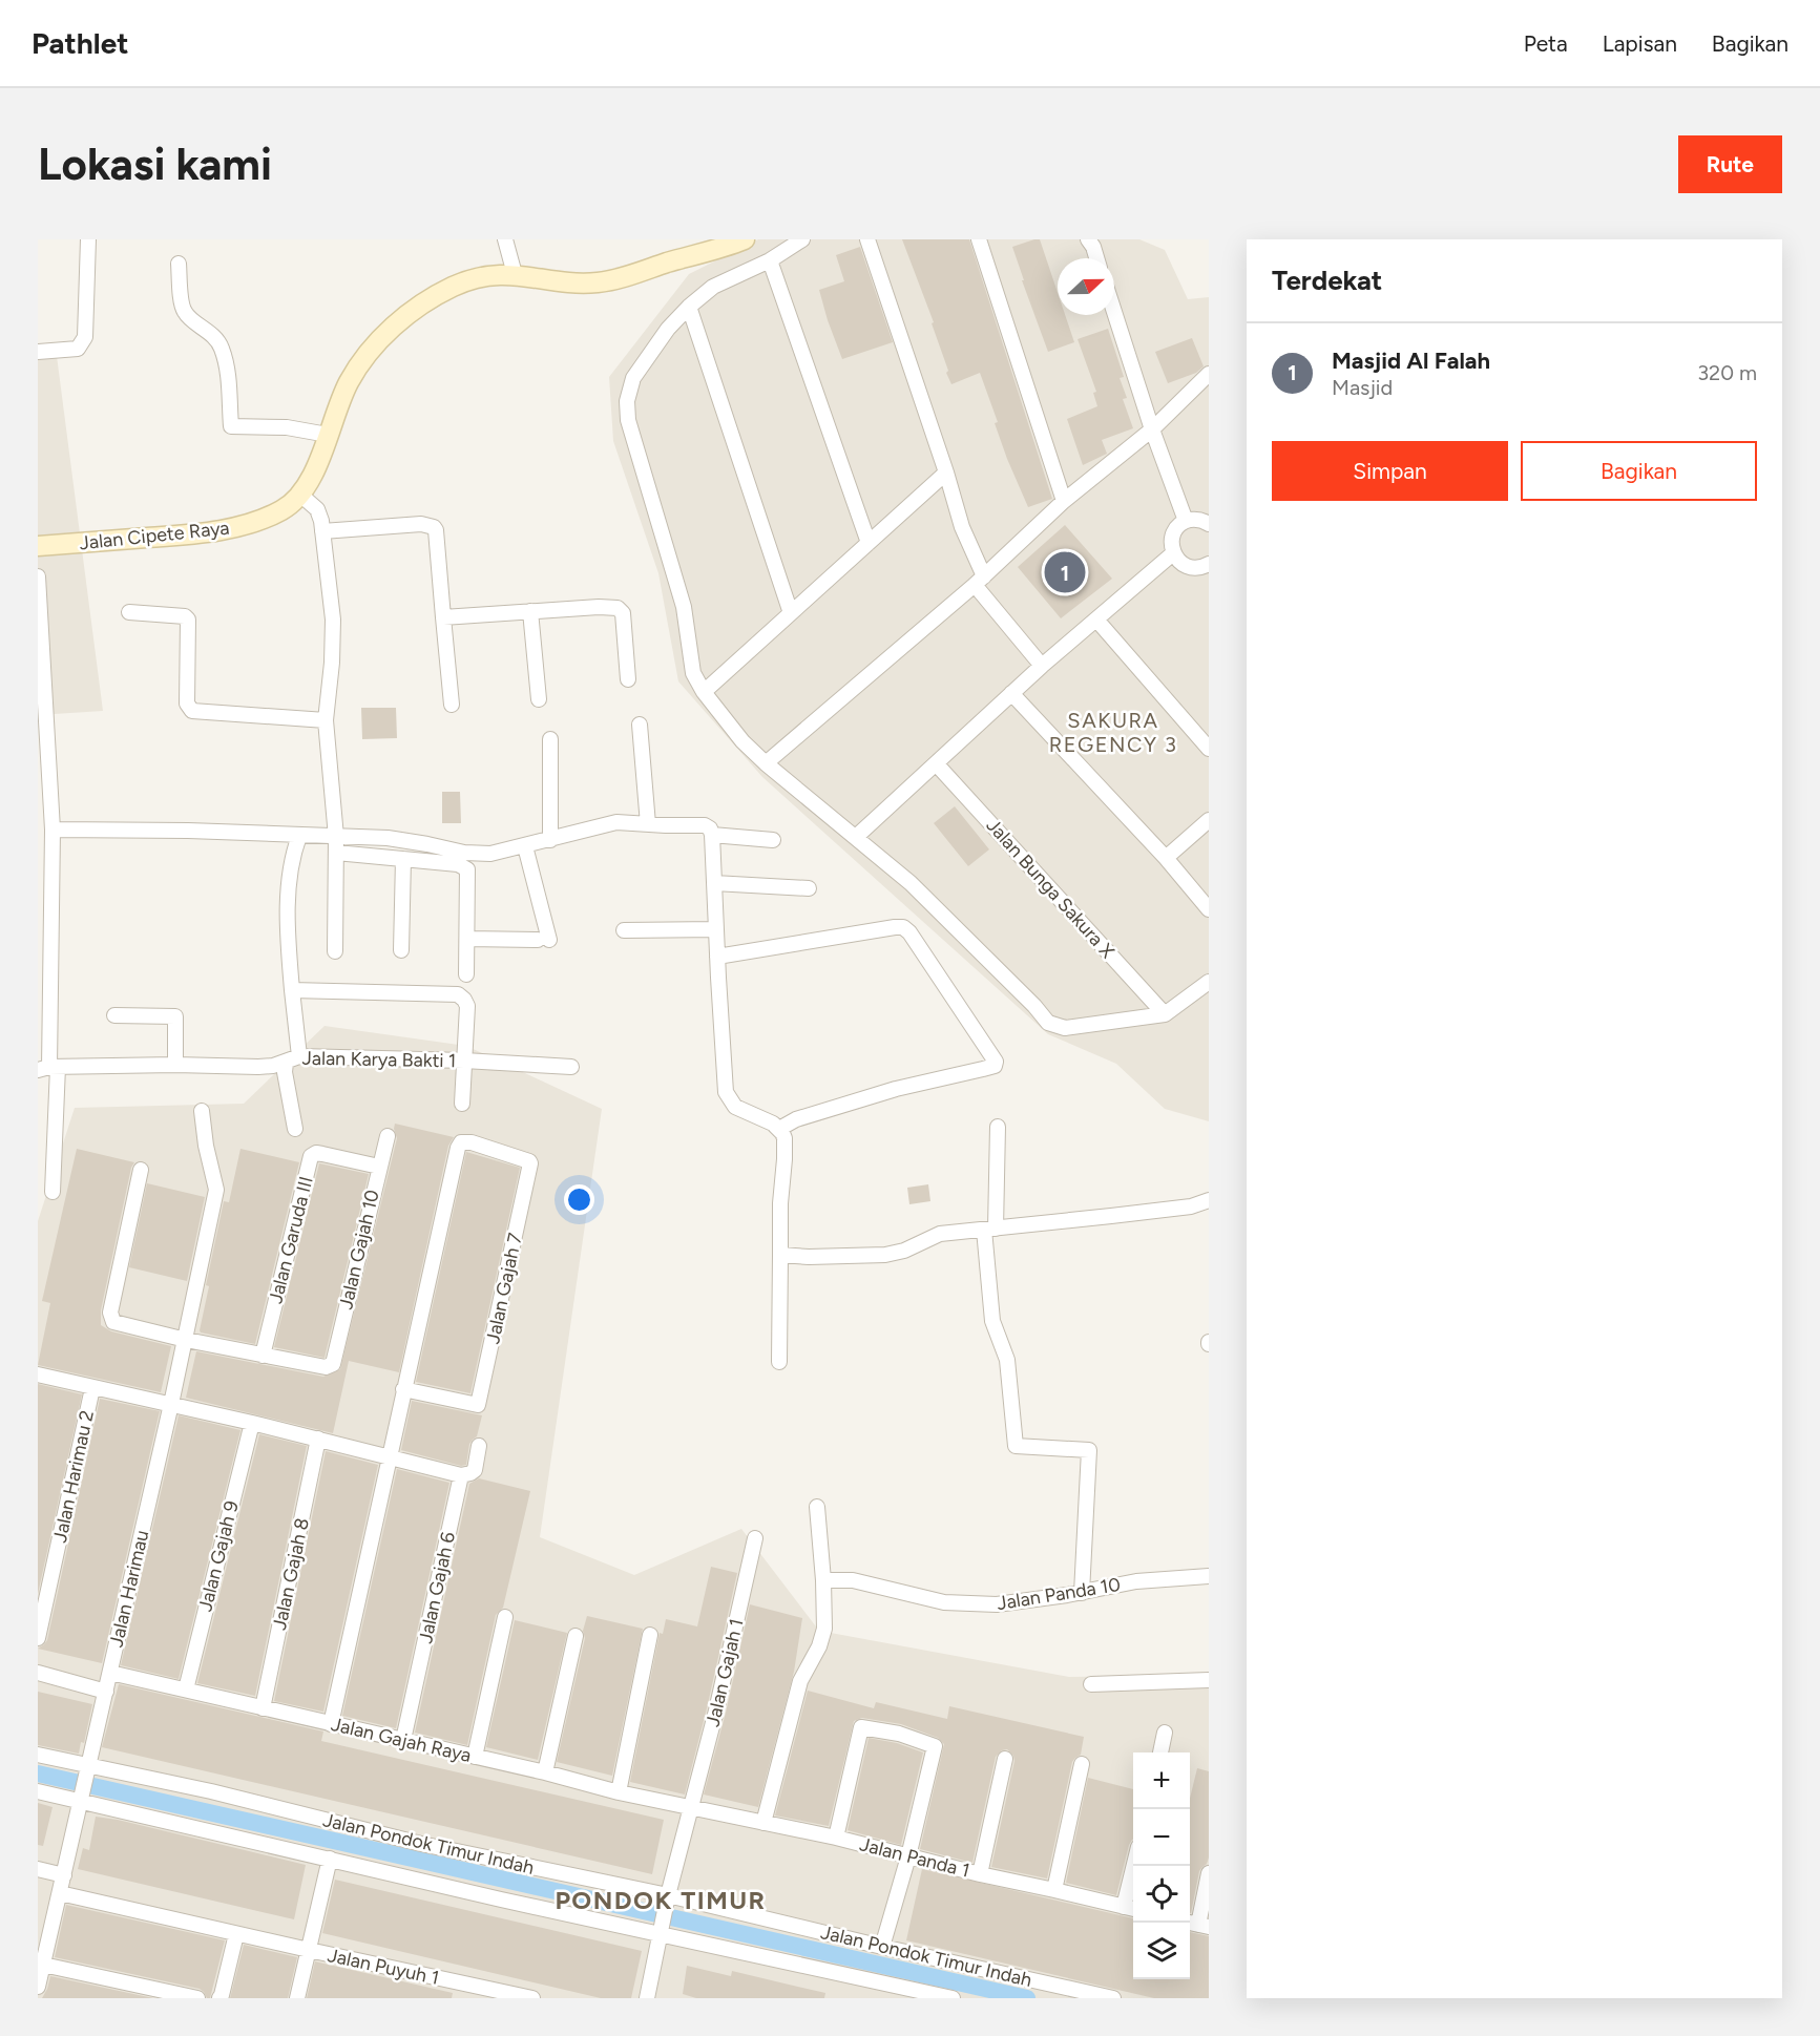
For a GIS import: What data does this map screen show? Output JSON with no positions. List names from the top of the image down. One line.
{"streets":{"main road":["Jalan Cipete Raya"],"street":["Jalan Bunga Sakura X","Jalan Karya Bakti 1","Jalan Garuda III","Jalan Gajah 10","Jalan Gajah 7","Jalan Harimau 2","Jalan Gajah 9","Jalan Gajah 8","Jalan Gajah 6","Jalan Harimau","Jalan Panda 10","Jalan Gajah 1","Jalan Gajah Raya","Jalan Pondok Timur Indah","Jalan Panda 1","Jalan Puyuh 1"]},"crossings":[["Jalan Garuda III","Jalan Gajah 10"],["Jalan Gajah 9","Jalan Gajah Raya"],["Jalan Gajah 8","Jalan Gajah Raya"],["Jalan Gajah 6","Jalan Gajah Raya"],["Jalan Harimau","Jalan Gajah Raya"],["Jalan Harimau","Jalan Pondok Timur Indah"],["Jalan Harimau","Jalan Puyuh 1"],["Jalan Gajah 1","Jalan Gajah Raya"],["Jalan Gajah 1","Jalan Pondok Timur Indah"],["Jalan Gajah 1","Jalan Panda 1"],["Jalan Gajah Raya","Jalan Panda 1"]],"districts":["SAKURA REGENCY 3","PONDOK TIMUR"],"north":"right","page":{"header":"Pathlet","nav":["Peta","Lapisan","Bagikan"],"buttons":["Rute",["Simpan","Bagikan"]],"title":"Lokasi kami","heading":"Terdekat","list":[{"mark":"1","name":"Masjid Al Falah","note":"Masjid","value":"320 m"}],"pins":"1","map_buttons":["+","−"]}}
